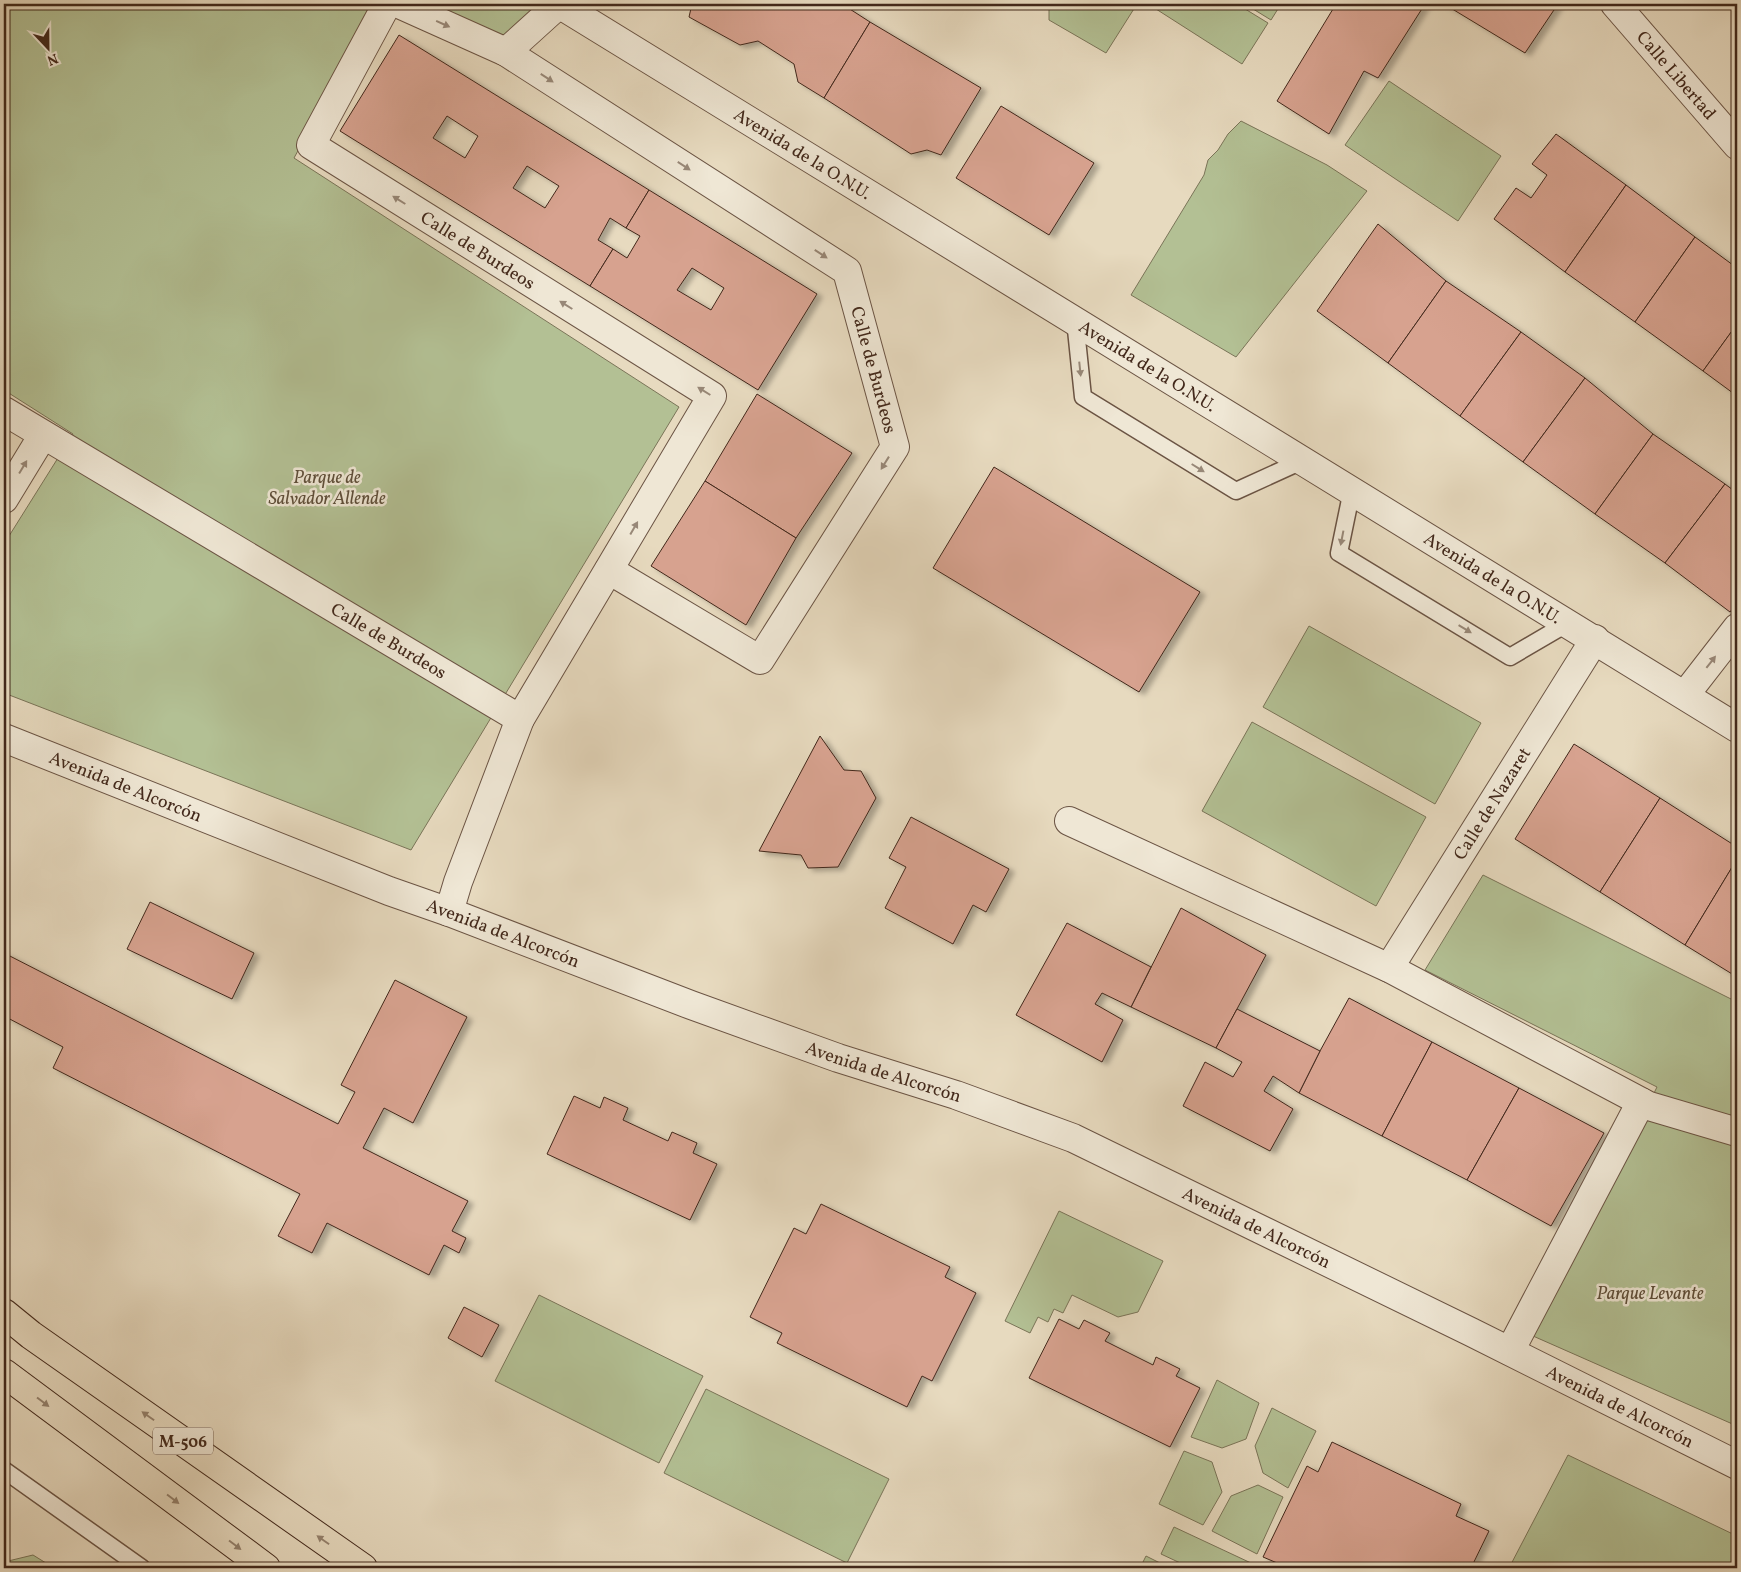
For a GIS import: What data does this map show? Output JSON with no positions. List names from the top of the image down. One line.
{"streets":{"highway":["M-506"],"street":["Calle Libertad","Avenida de la O.N.U.","Calle de Burdeos","Avenida de Alcorcón","Calle de Nazaret"]},"crossings":[["Avenida de la O.N.U.","Calle de Nazaret"]],"parks":["Parque de Salvador Allende","Parque Levante"],"north":"bottom"}
